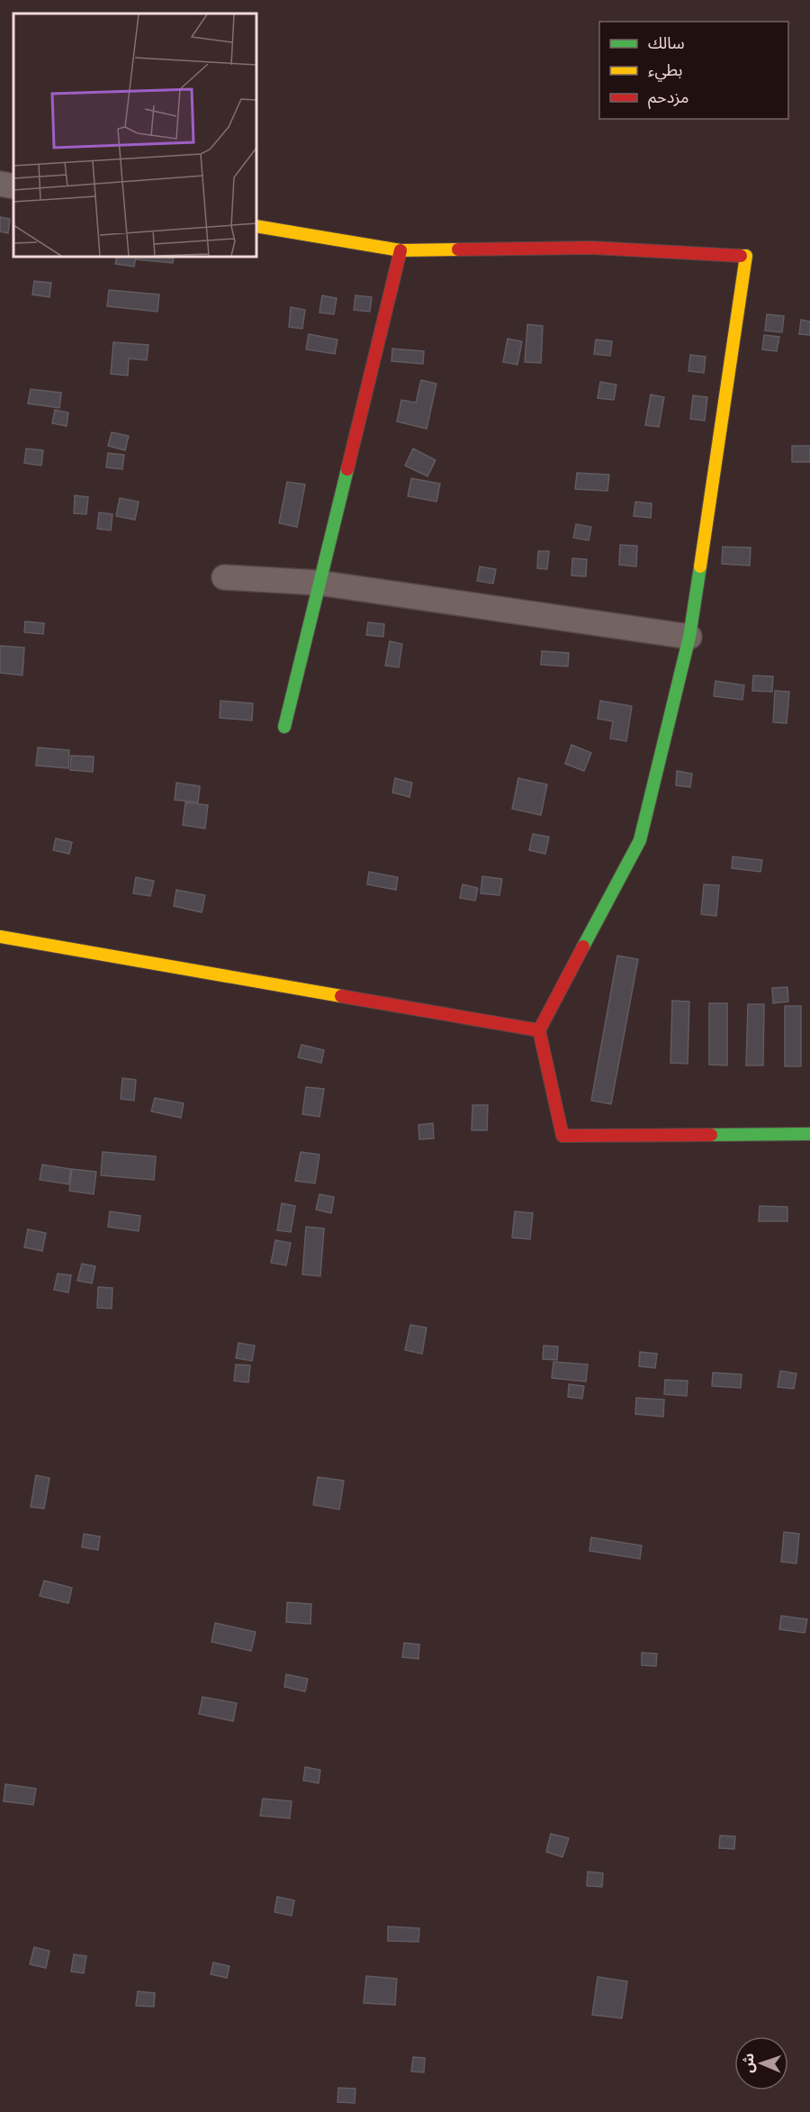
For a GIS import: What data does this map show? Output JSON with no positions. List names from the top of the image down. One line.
{"legend":["سالك","بطيء","مزدحم"],"north":"left"}
